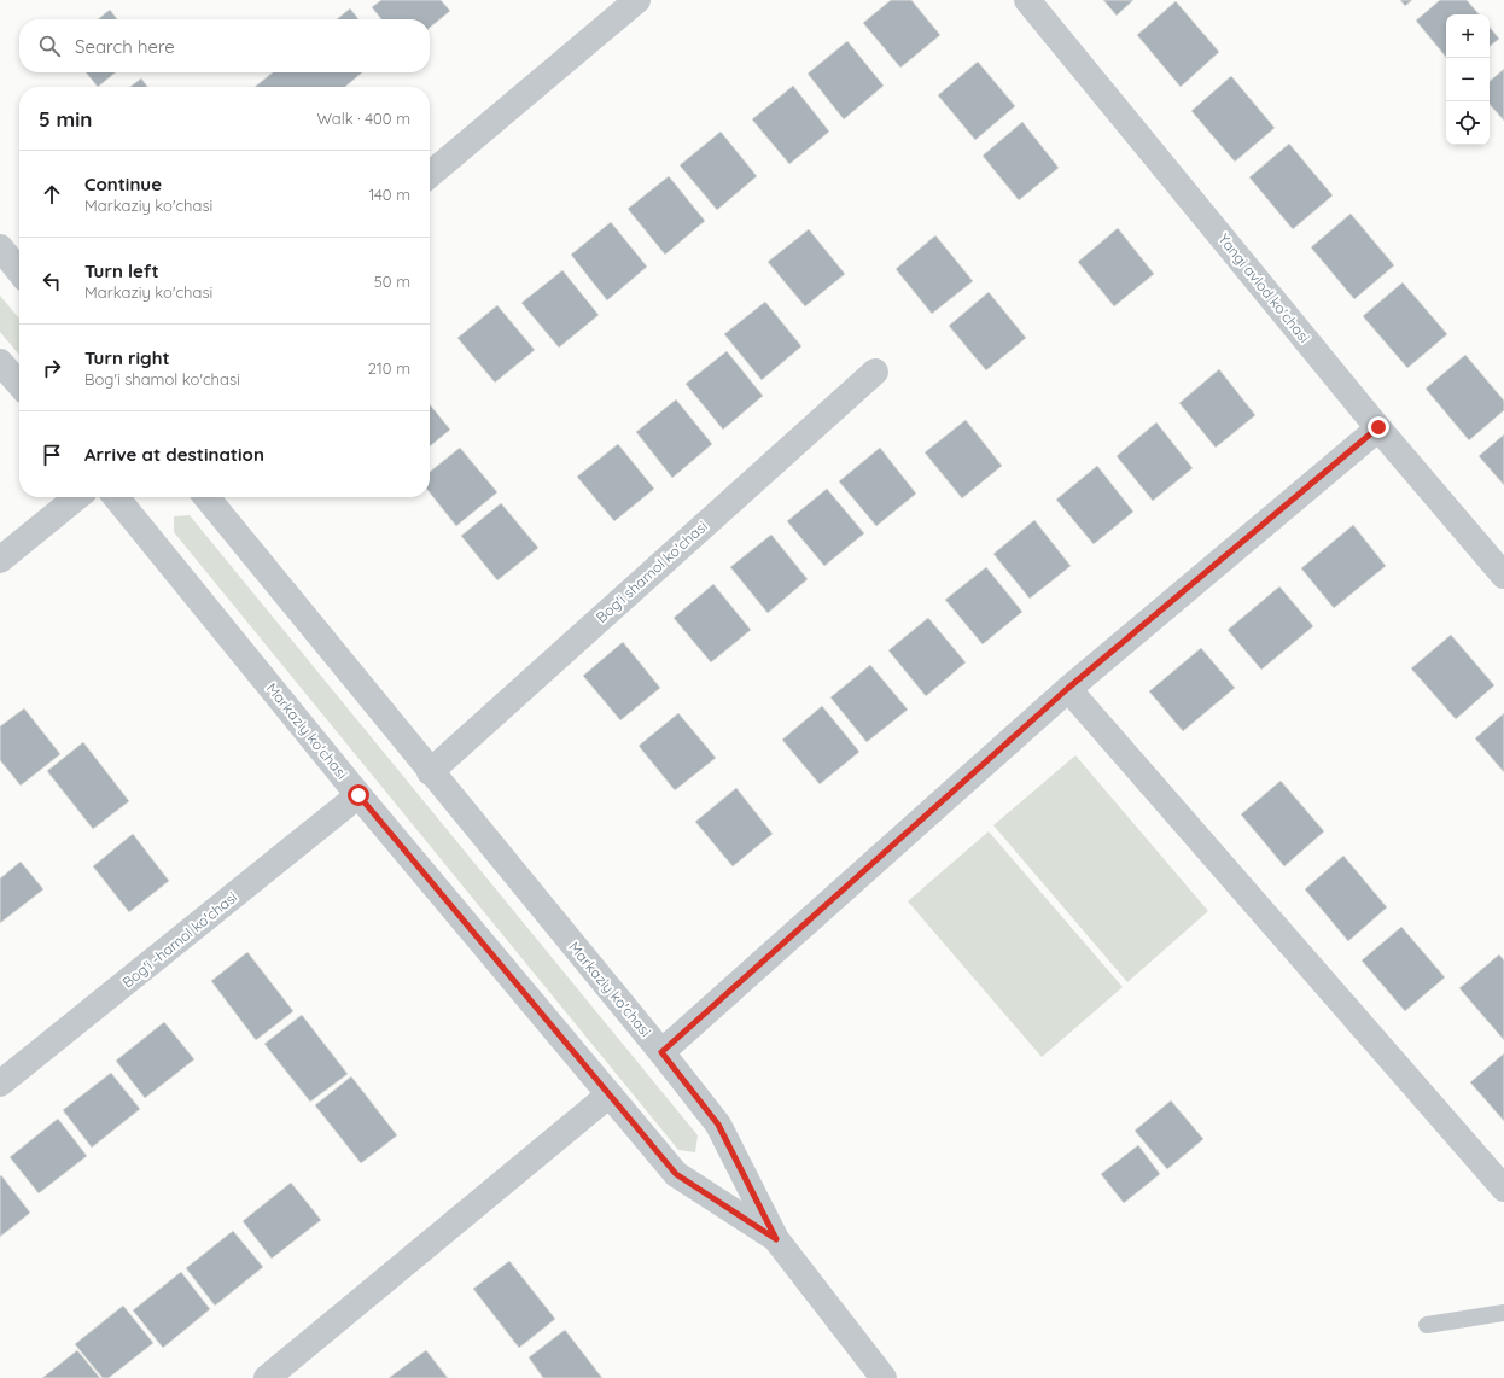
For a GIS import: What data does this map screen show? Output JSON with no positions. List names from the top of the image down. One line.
{"streets":{"street":["Yangi avlod ko'chasi","Bog'i shamol ko'chasi","Markaziy ko'chasi","Bog'i -hamol ko'chasi"]},"crossings":[["Bog'i shamol ko'chasi","Markaziy ko'chasi"],["Markaziy ko'chasi","Bog'i -hamol ko'chasi"]],"page":{"map_buttons":["+","−"],"search":"Search here","heading":["5 min","Walk · 400 m"],"list":[["Continue","Markaziy ko'chasi","140 m"],["Turn left","Markaziy ko'chasi","50 m"],["Turn right","Bog'i shamol ko'chasi","210 m"],"Arrive at destination"]}}
